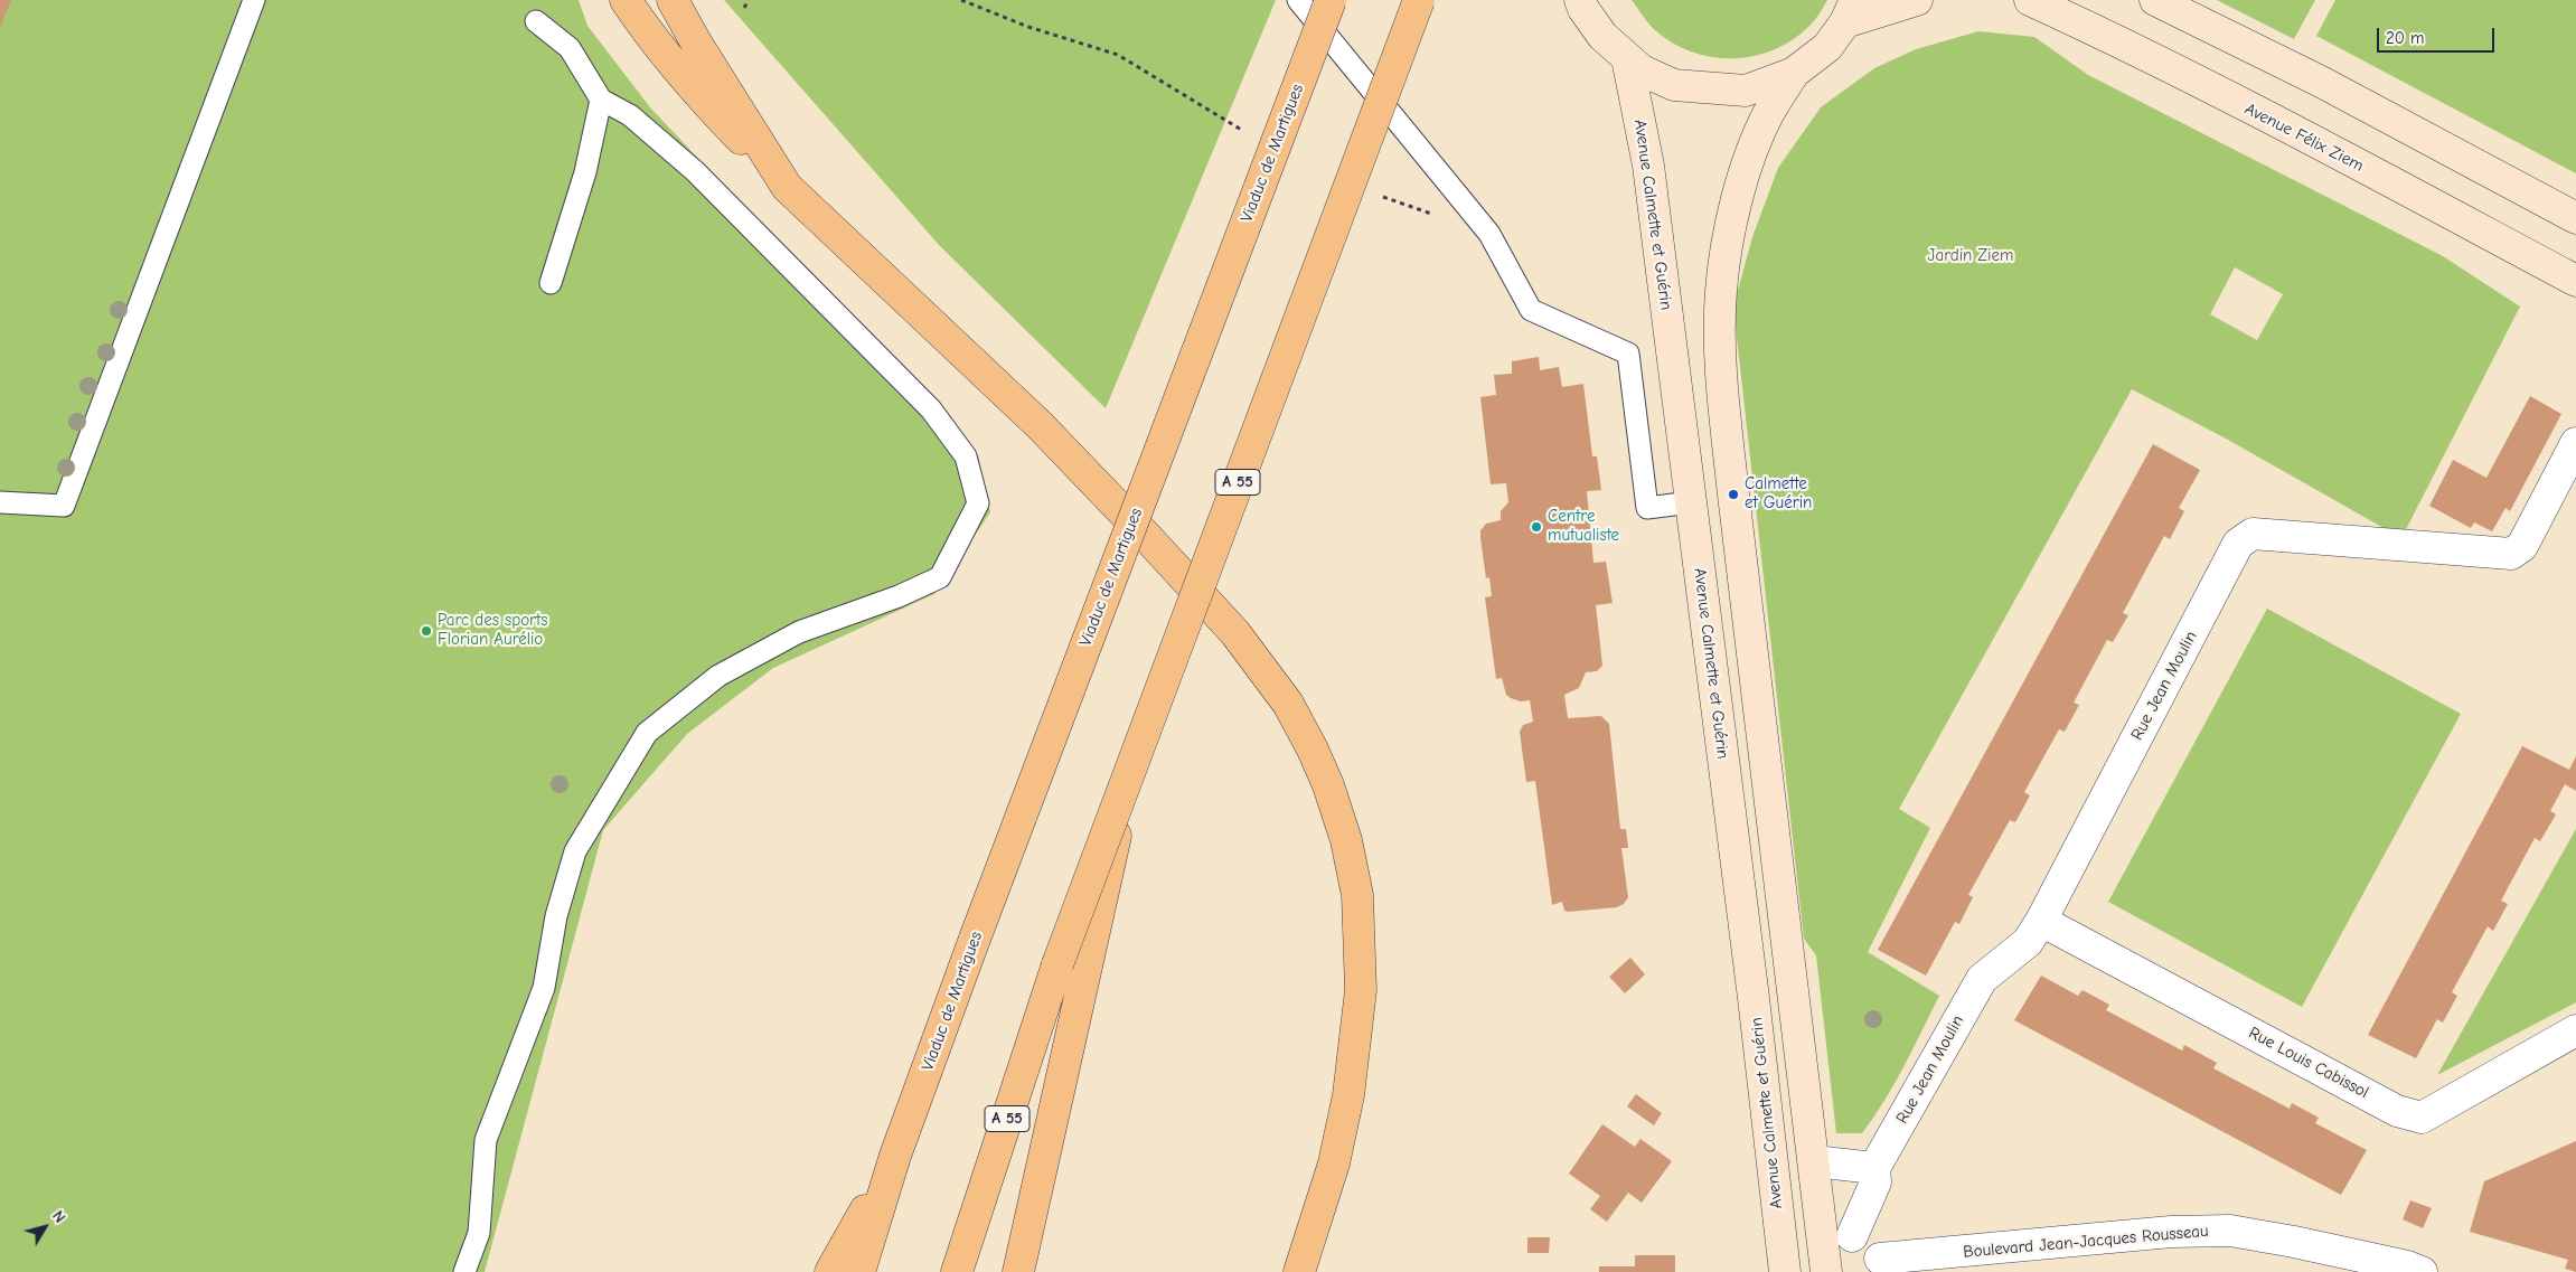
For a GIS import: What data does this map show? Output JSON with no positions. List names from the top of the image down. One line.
{"streets":{"highway":["Viaduc de Martigues","A 55"],"main road":["Avenue Félix Ziem","Avenue Calmette et Guérin"],"street":["Rue Jean Moulin","Rue Louis Cabissol","Boulevard Jean-Jacques Rousseau"]},"crossings":[["Rue Jean Moulin","Rue Louis Cabissol"],["Rue Jean Moulin","Boulevard Jean-Jacques Rousseau"]],"parks":["Jardin Ziem"],"places":["Calmette et Guérin","Centre mutualiste","Parc des sports Florian Aurélio"],"scale_bar":"20 m","north":"top right"}
